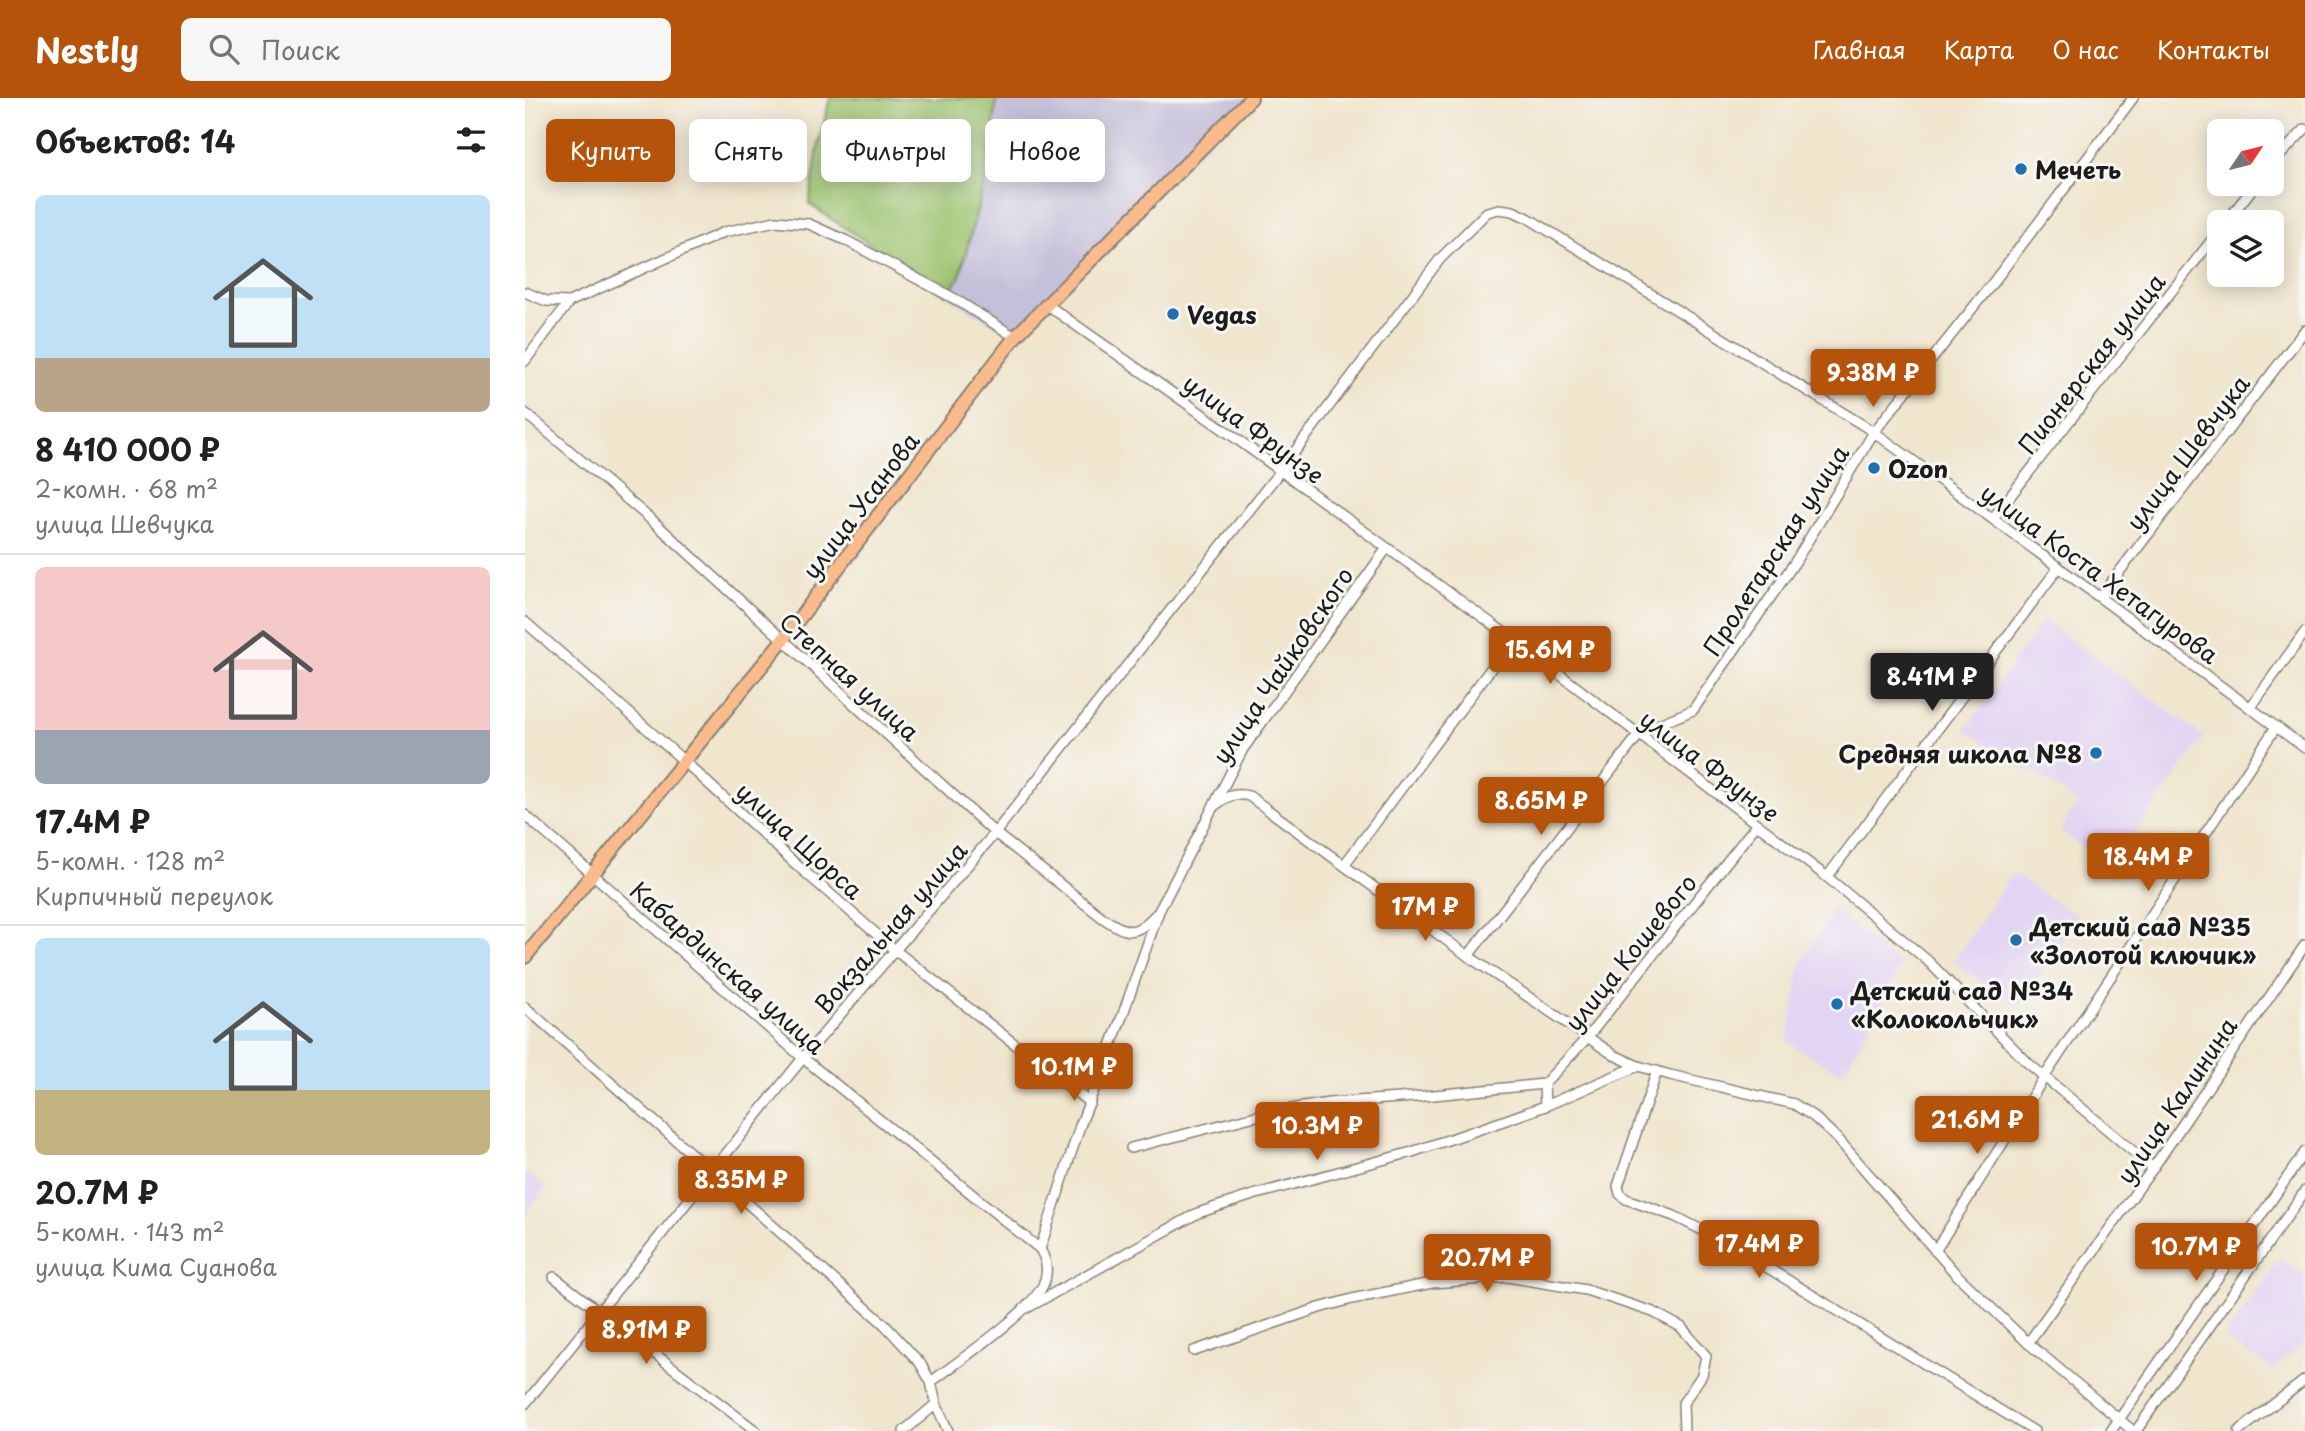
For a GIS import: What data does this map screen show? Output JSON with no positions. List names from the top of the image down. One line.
{"streets":{"main road":["улица Усанова"],"street":["Пионерская улица","улица Фрунзе","улица Шевчука","Пролетарская улица","улица Коста Хетагурова","улица Чайковского","Степная улица","улица Щорса","Вокзальная улица","улица Кошевого","Кабардинская улица","улица Калинина"]},"crossings":[["Пионерская улица","улица Коста Хетагурова"],["улица Фрунзе","улица Усанова"],["улица Фрунзе","Пролетарская улица"],["улица Фрунзе","улица Чайковского"],["улица Фрунзе","Вокзальная улица"],["улица Фрунзе","улица Кошевого"],["улица Фрунзе","улица Калинина"],["улица Шевчука","улица Коста Хетагурова"],["улица Усанова","Степная улица"],["улица Усанова","улица Щорса"],["улица Усанова","Кабардинская улица"],["Пролетарская улица","улица Коста Хетагурова"],["улица Коста Хетагурова","Вокзальная улица"],["улица Чайковского","Степная улица"],["улица Чайковского","улица Щорса"],["улица Чайковского","Кабардинская улица"],["Степная улица","Вокзальная улица"],["улица Щорса","Вокзальная улица"],["Вокзальная улица","Кабардинская улица"]],"places":["Мечеть","Vegas","Ozon","Средняя школа №8","Детский сад №35 «Золотой ключик»","Детский сад №34 «Колокольчик»"],"north":"top right","page":{"header":"Nestly","search":"Поиск","nav":["Главная","Карта","О нас","Контакты"],"heading":"Объектов: 14","chip":["Купить","Снять","Фильтры","Новое"],"list":[{"name":"8 410 000 ₽","note":"2-комн. · 68 m² · улица Шевчука"},{"name":"17.4M ₽","note":"5-комн. · 128 m² · Кирпичный переулок"},{"name":"20.7M ₽","note":"5-комн. · 143 m² · улица Кима Суанова"}],"price":["9.38M ₽","15.6M ₽","8.41M ₽","8.65M ₽","18.4M ₽","17M ₽","10.1M ₽","21.6M ₽","10.3M ₽","8.35M ₽","17.4M ₽","10.7M ₽","20.7M ₽","8.91M ₽"]}}
